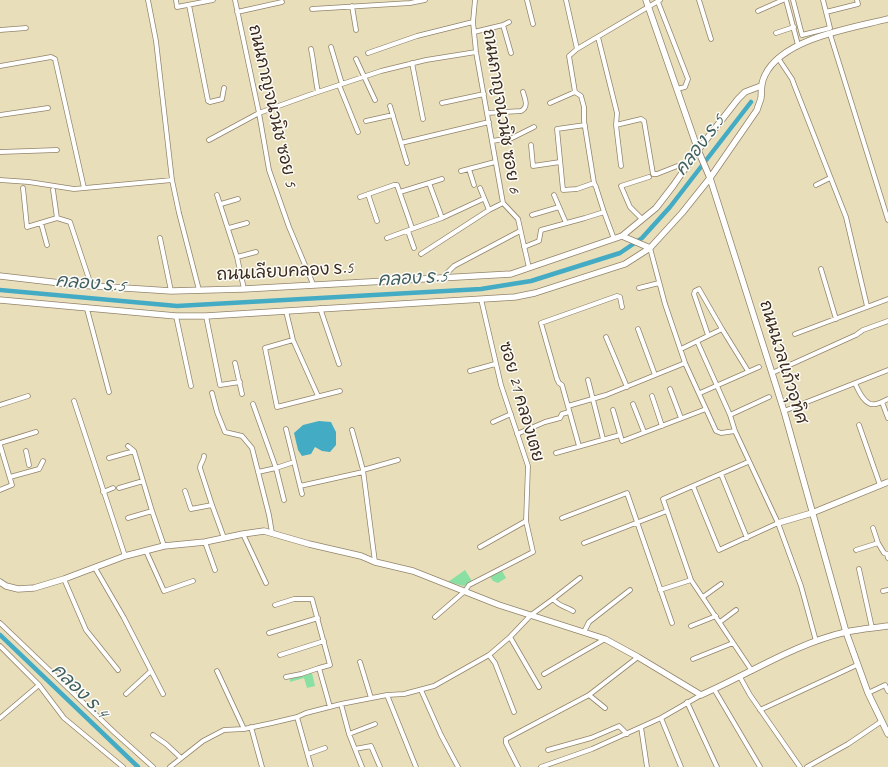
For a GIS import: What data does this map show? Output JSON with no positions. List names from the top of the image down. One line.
{"streets":{"street":["ถนนกาญจนวนิช ซอย 5","ถนนกาญจนวนิช ซอย 6","ถนนเลียบคลอง ร.5","ถนนนวลแก้วอุทิศ","ซอย 21 คลองเตย"]},"crossings":[["ถนนกาญจนวนิช ซอย 5","ถนนเลียบคลอง ร.5"],["ถนนกาญจนวนิช ซอย 6","ถนนเลียบคลอง ร.5"],["ถนนเลียบคลอง ร.5","ถนนนวลแก้วอุทิศ"]],"water":["คลอง ร.5","คลอง ร.4"]}
